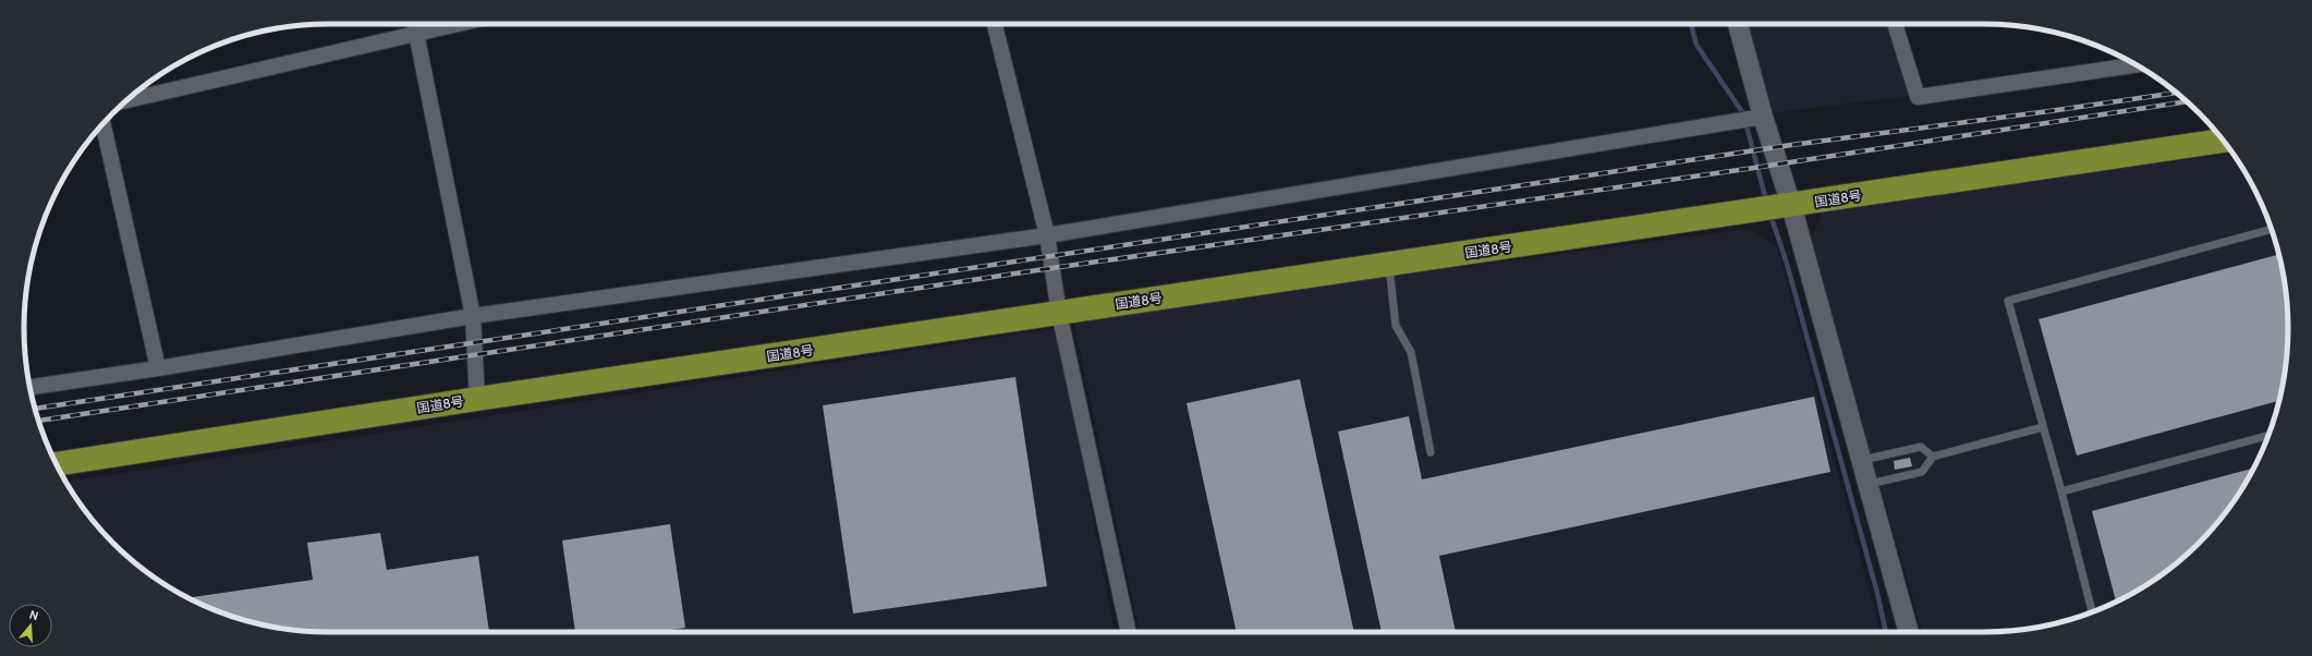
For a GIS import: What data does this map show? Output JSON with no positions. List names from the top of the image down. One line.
{"streets":{"highway":["国道8号"]},"north":"top"}
